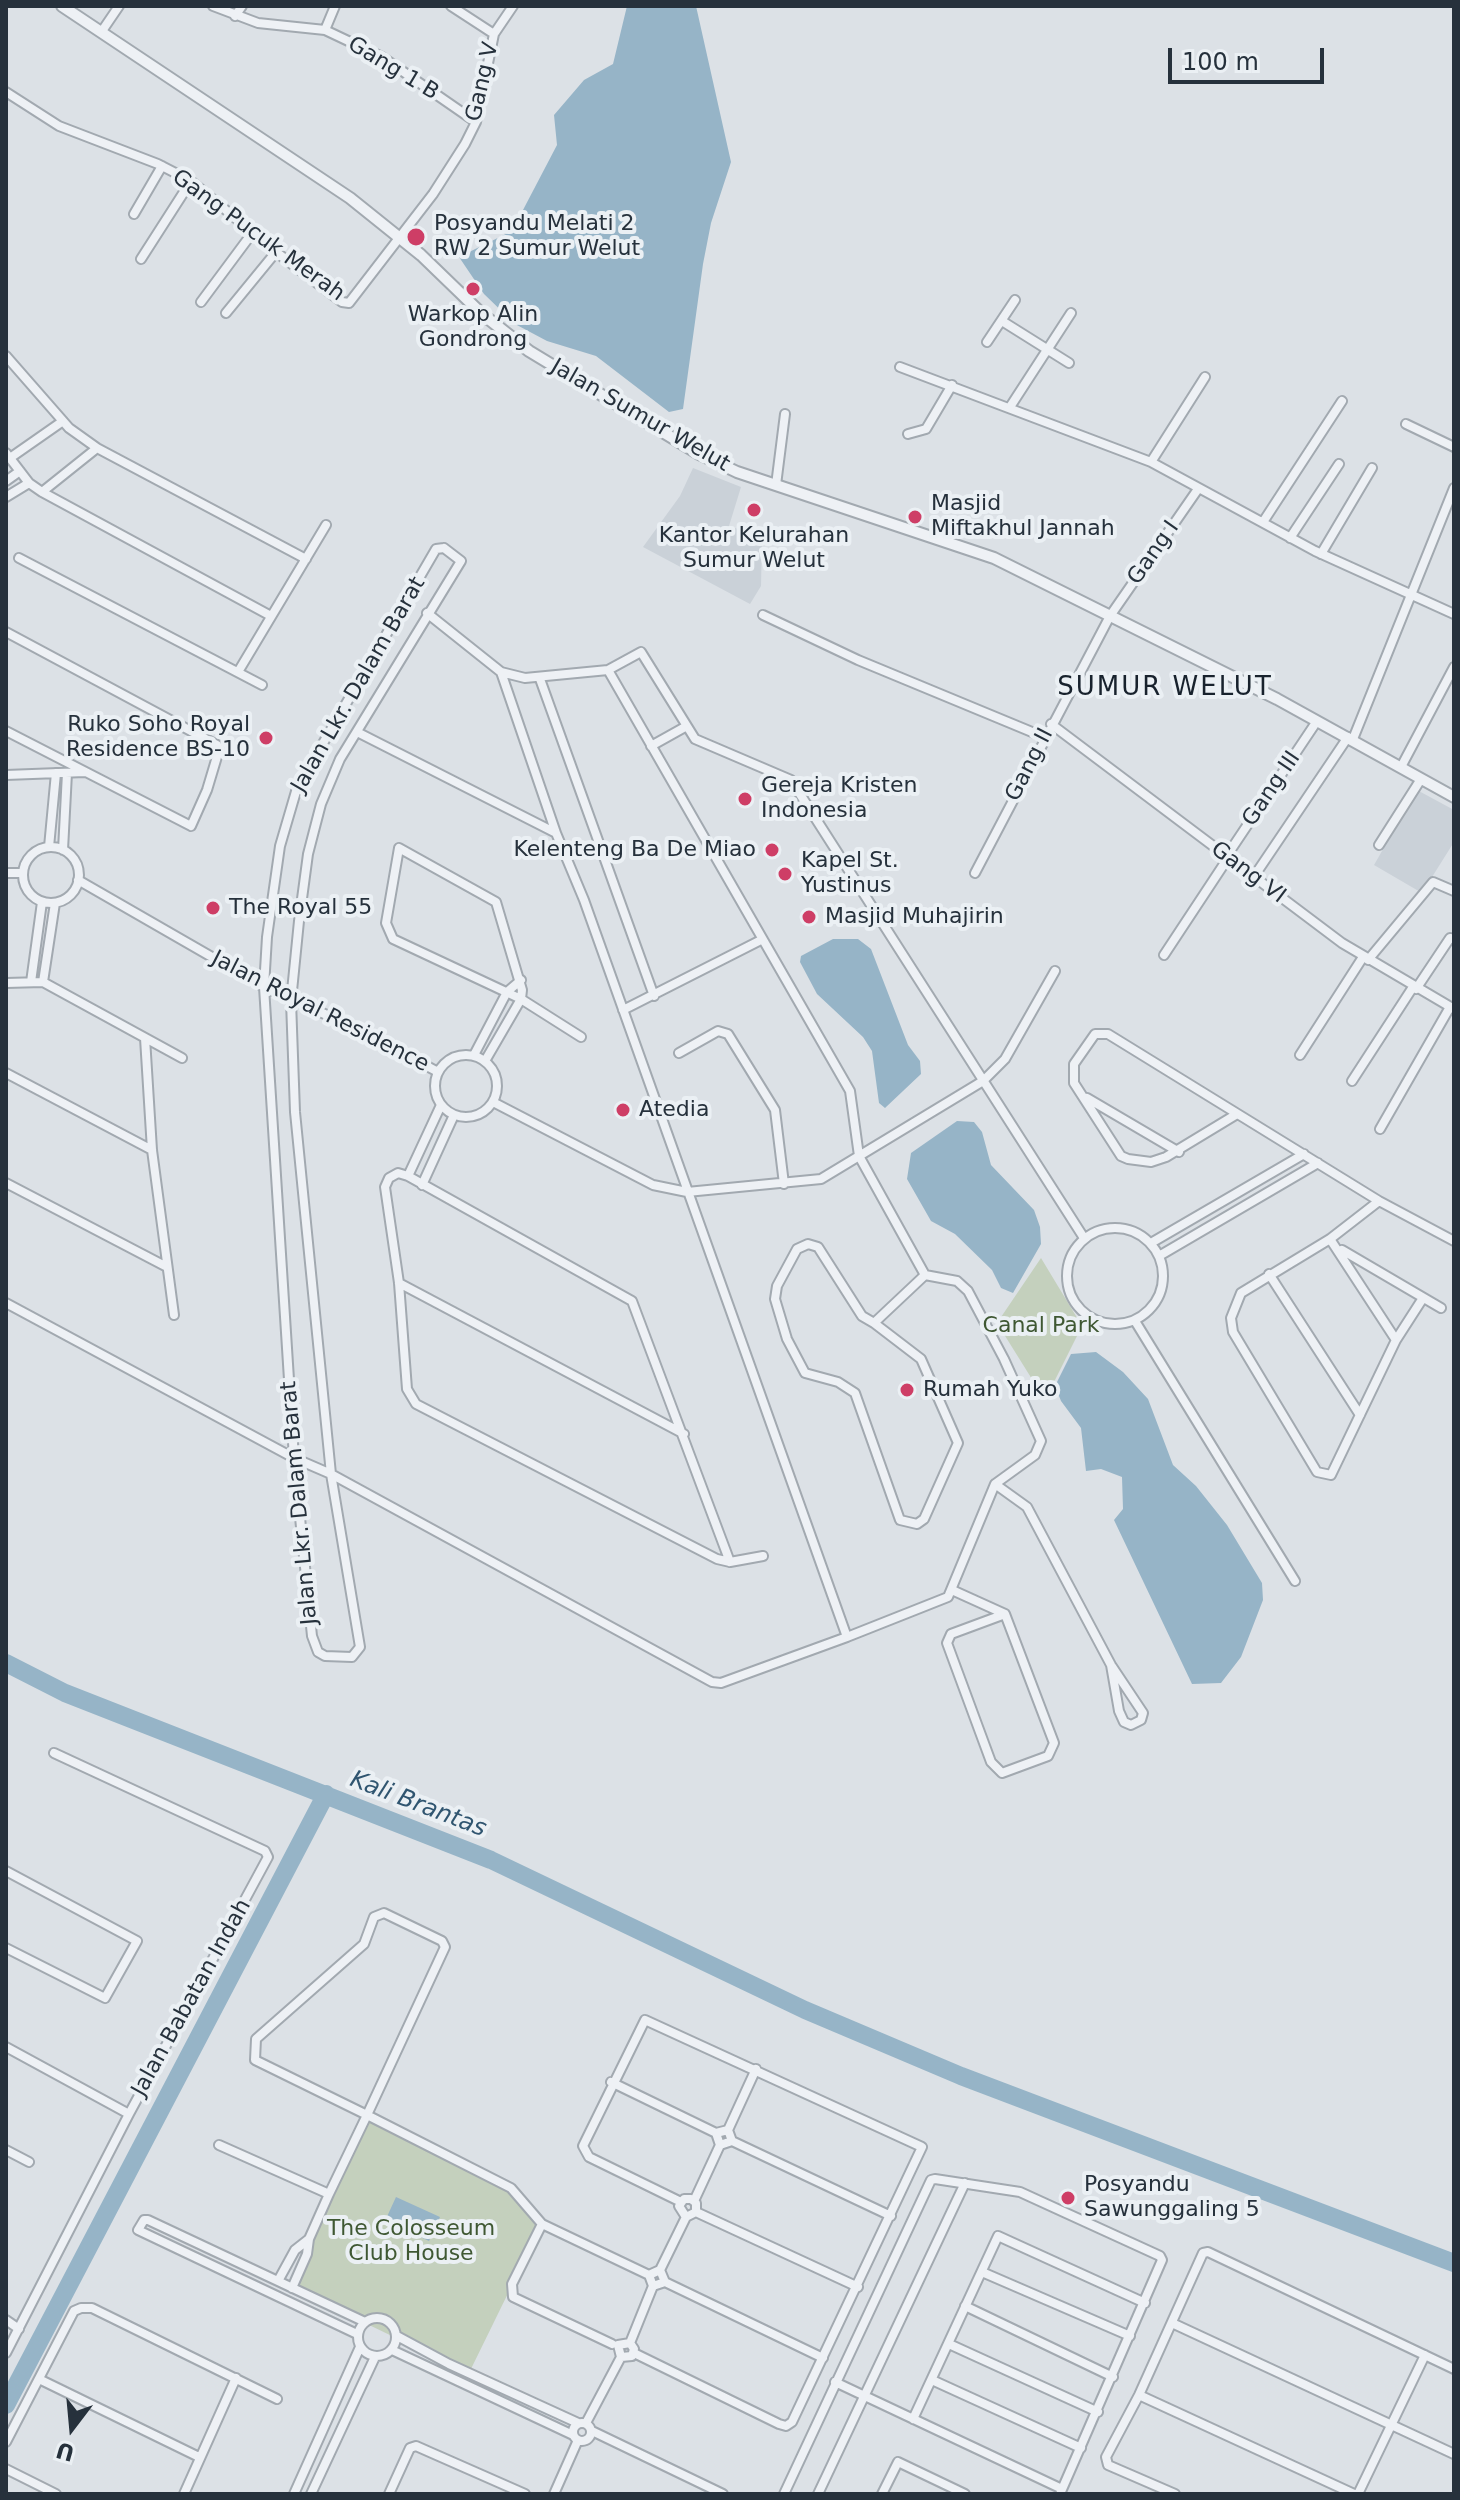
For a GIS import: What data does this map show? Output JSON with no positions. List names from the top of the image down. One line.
{"streets":{"street":["Gang 1 B","Gang V","Gang Pucuk Merah","Jalan Sumur Welut","Gang I","Jalan Lkr. Dalam Barat","Gang II","Gang III","Gang VI","Jalan Royal Residence","Jalan Babatan Indah"]},"crossings":[["Gang 1 B","Gang V"],["Gang V","Gang Pucuk Merah"],["Gang V","Jalan Sumur Welut"],["Gang Pucuk Merah","Jalan Sumur Welut"],["Jalan Sumur Welut","Gang I"],["Jalan Sumur Welut","Gang II"],["Jalan Sumur Welut","Gang III"],["Gang I","Gang II"],["Jalan Lkr. Dalam Barat","Jalan Royal Residence"],["Gang II","Gang VI"],["Gang III","Gang VI"]],"districts":["SUMUR WELUT"],"water":["Kali Brantas"],"parks":["Canal Park","The Colosseum Club House"],"places":["Posyandu Melati 2 RW 2 Sumur Welut","Warkop Alin Gondrong","Kantor Kelurahan Sumur Welut","Masjid Miftakhul Jannah","Ruko Soho Royal Residence BS-10","Gereja Kristen Indonesia","Kelenteng Ba De Miao","Kapel St. Yustinus","The Royal 55","Masjid Muhajirin","Atedia","Rumah Yuko","Posyandu Sawunggaling 5"],"scale_bar":"100 m","north":"bottom"}
